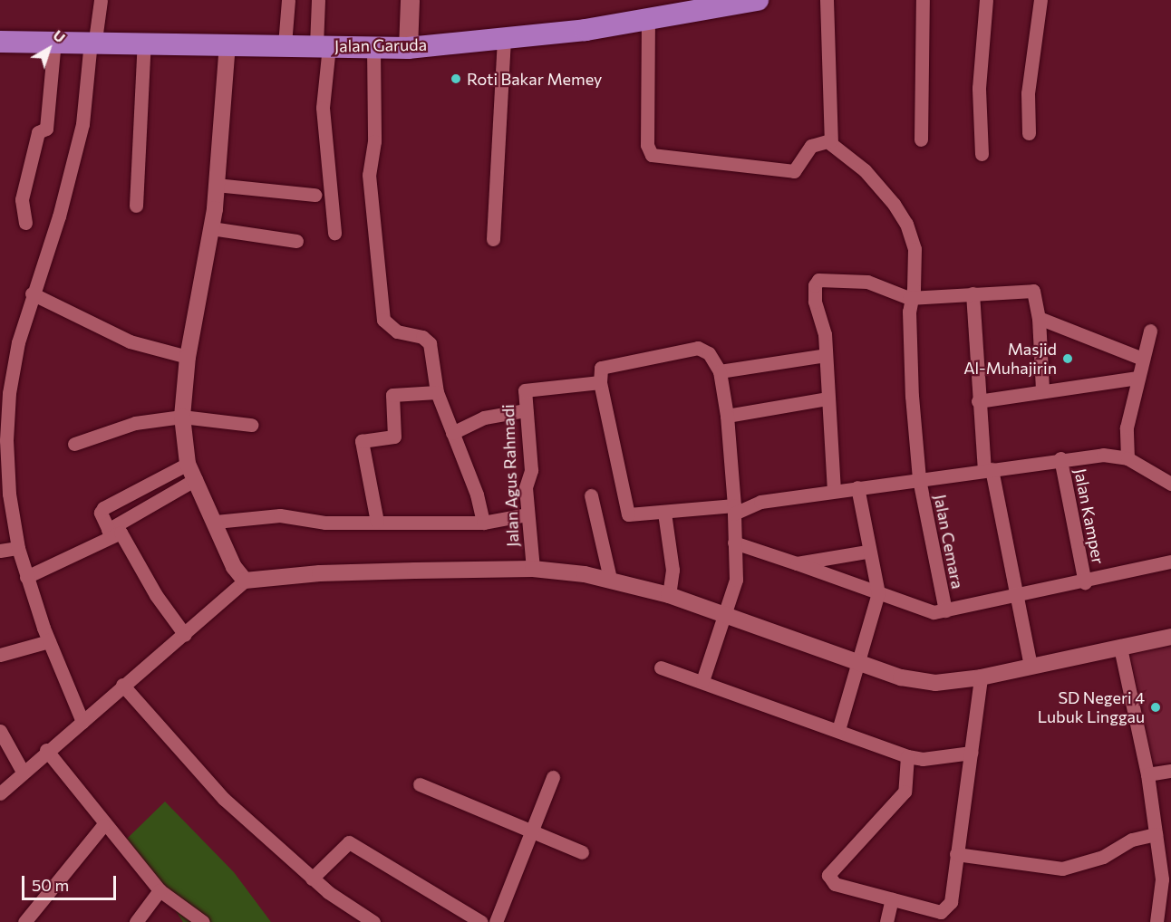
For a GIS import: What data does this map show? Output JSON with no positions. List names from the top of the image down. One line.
{"streets":{"highway":["Jalan Garuda"],"street":["Jalan Agus Rahmadi","Jalan Kamper","Jalan Cemara"]},"places":["Roti Bakar Memey","Masjid Al-Muhajirin","SD Negeri 4 Lubuk Linggau"],"scale_bar":"50 m","north":"top right"}
